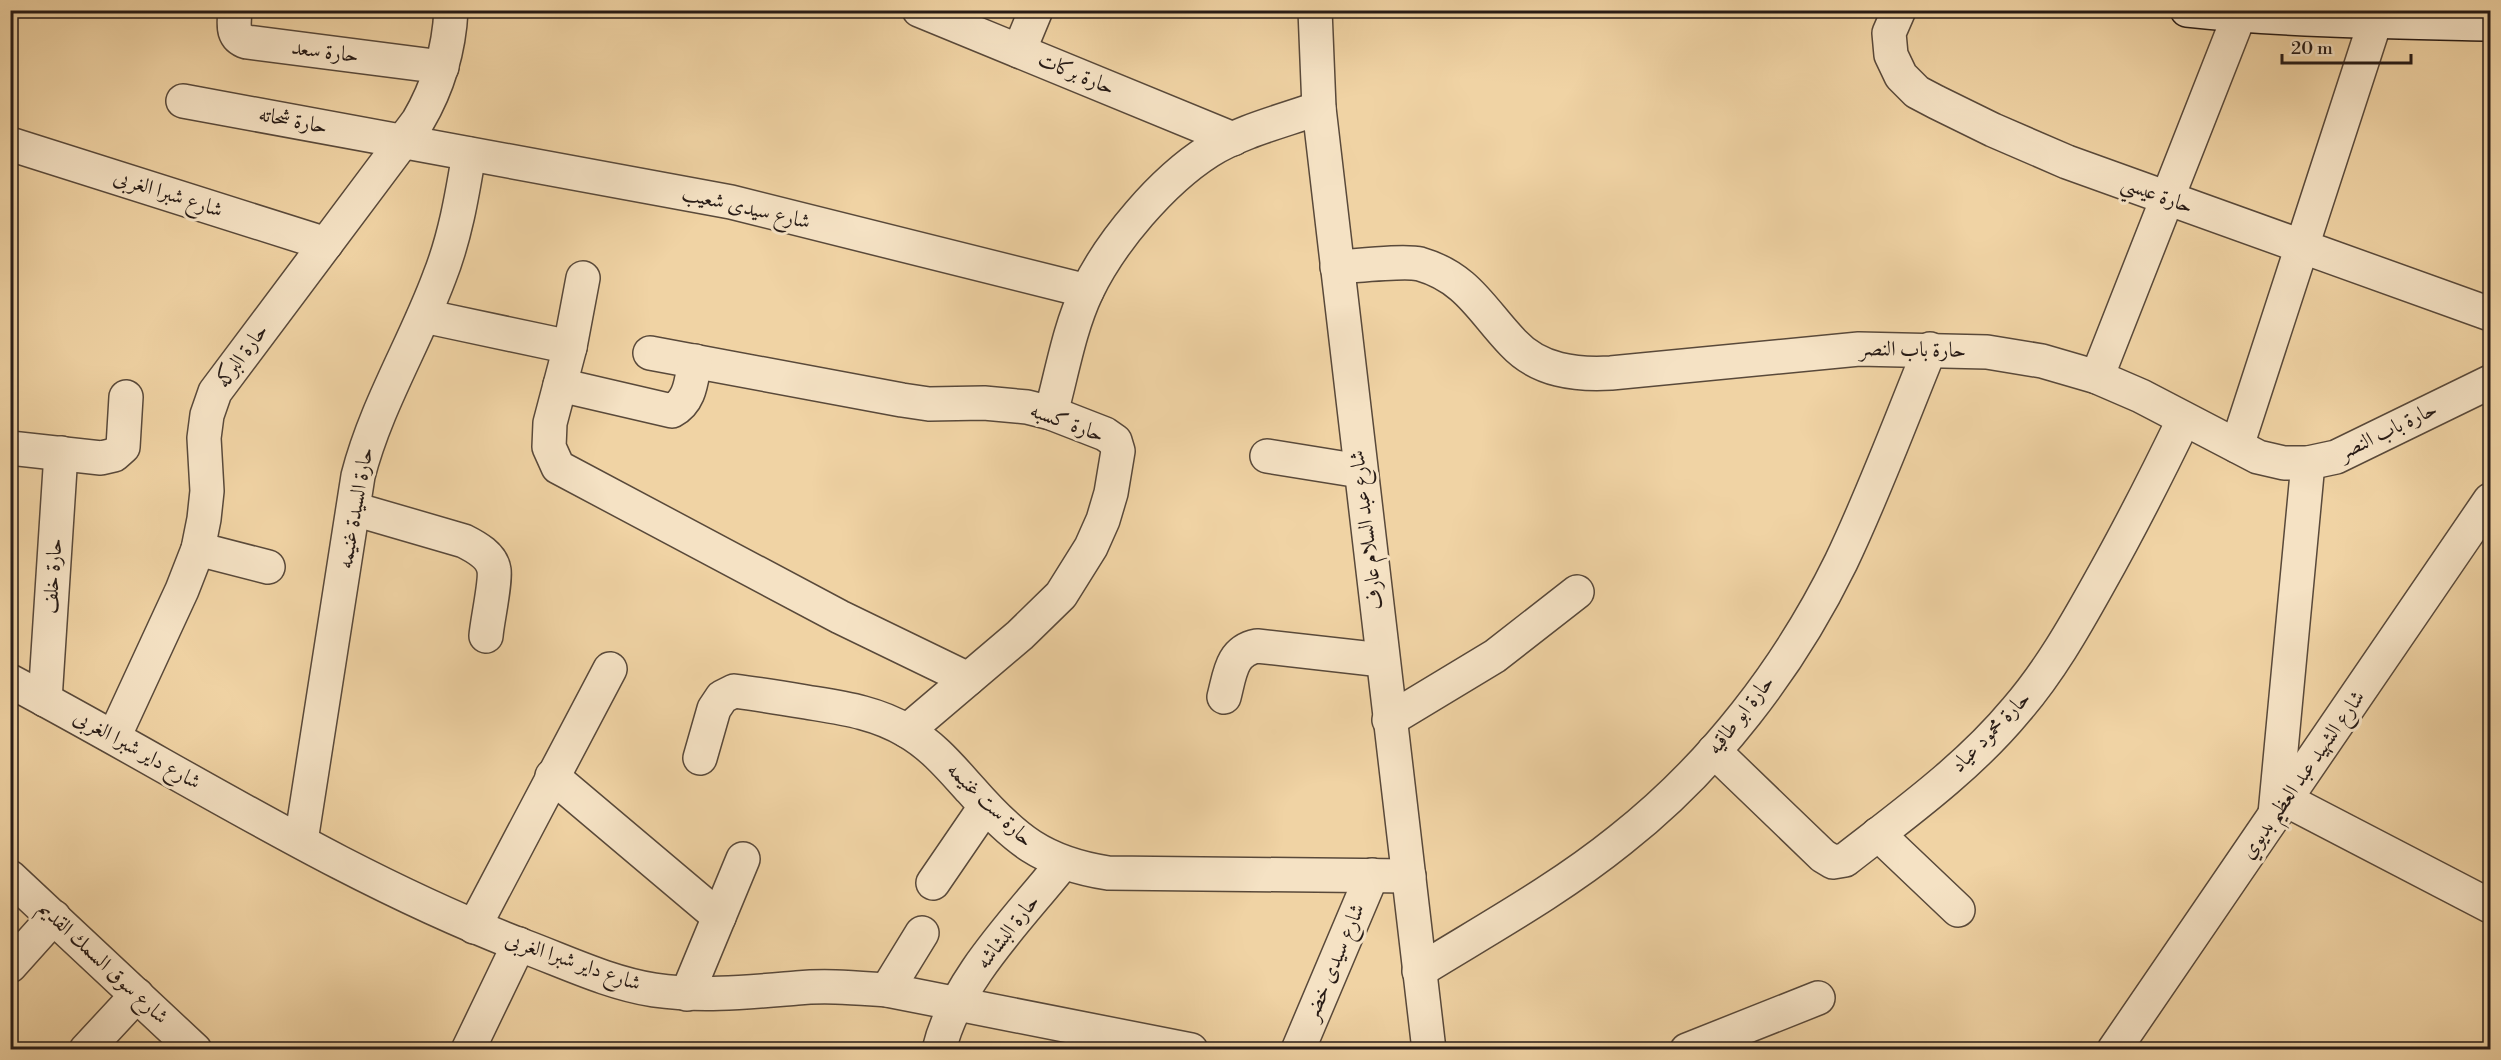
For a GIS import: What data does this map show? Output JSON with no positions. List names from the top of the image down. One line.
{"streets":{"street":["حارة سعد","حارة بركات","حارة شحاته","شارع شبرا الغربى","حارة عيسي","شارع سيدى شعيب","حارة باب النصر","حارة البركه","حارة كسبه","حارة السيدة غنيمه","شارع عبد السلام عارف","حارة خلف","حارة ابو طاقيه","حارة محمود عياد","شارع داير شبرا الغربى","شارع الشهيد عبد العظيم بديوي","حارة ست غنيمه","حارة البشاشه","شارع سيدى خضر","شارع سوق السمك القديم"]},"crossings":[["حارة سعد","حارة البركه"],["حارة شحاته","شارع سيدى شعيب"],["حارة شحاته","حارة البركه"],["شارع شبرا الغربى","حارة البركه"],["شارع سيدى شعيب","حارة البركه"],["شارع سيدى شعيب","حارة السيدة غنيمه"],["حارة باب النصر","شارع عبد السلام عارف"],["حارة باب النصر","حارة ابو طاقيه"],["حارة باب النصر","حارة محمود عياد"],["حارة البركه","شارع داير شبرا الغربى"],["حارة كسبه","حارة ست غنيمه"],["حارة السيدة غنيمه","شارع داير شبرا الغربى"],["شارع عبد السلام عارف","حارة ابو طاقيه"],["شارع عبد السلام عارف","حارة ست غنيمه"],["حارة خلف","شارع داير شبرا الغربى"],["حارة ابو طاقيه","حارة محمود عياد"],["شارع داير شبرا الغربى","حارة البشاشه"],["حارة ست غنيمه","حارة البشاشه"],["حارة ست غنيمه","شارع سيدى خضر"]],"scale_bar":"20 m"}
